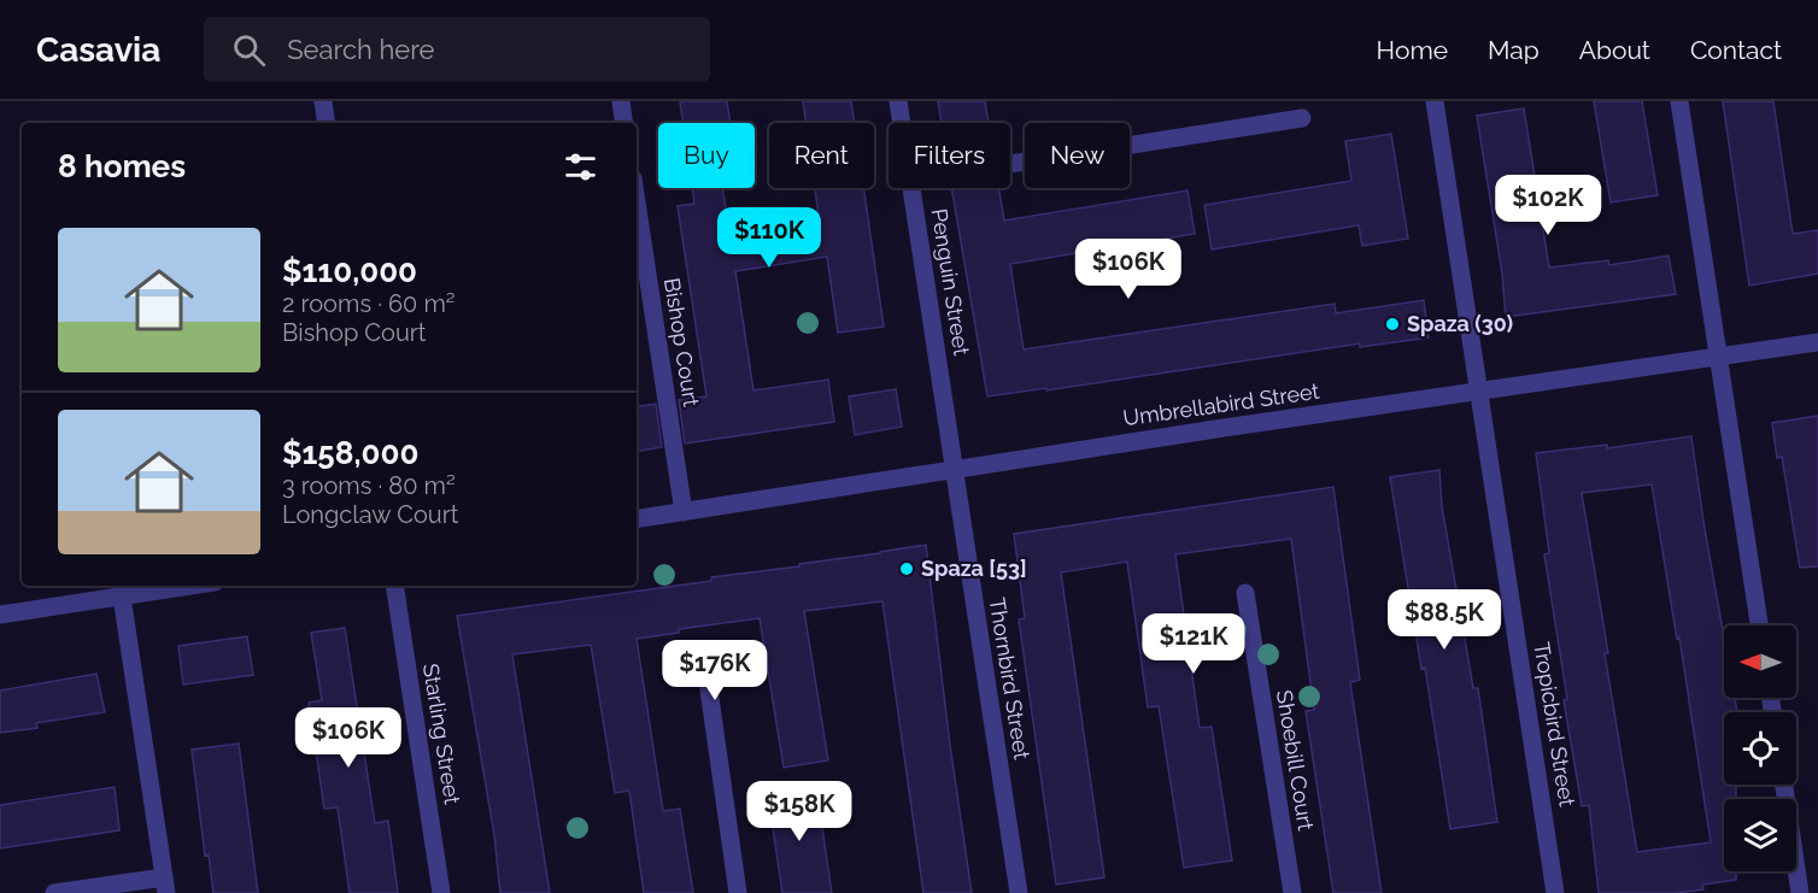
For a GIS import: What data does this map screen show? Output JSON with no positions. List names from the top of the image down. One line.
{"streets":{"street":["Penguin Street","Bishop Court","Umbrellabird Street","Thornbird Street","Tropicbird Street","Starling Street","Shoebill Court"]},"crossings":[["Penguin Street","Umbrellabird Street"],["Penguin Street","Thornbird Street"],["Bishop Court","Umbrellabird Street"],["Umbrellabird Street","Thornbird Street"],["Umbrellabird Street","Tropicbird Street"]],"places":["Spaza (30)","Spaza [53]"],"north":"left","page":{"header":"Casavia","search":"Search here","nav":["Home","Map","About","Contact"],"chip":["Buy","Rent","Filters","New"],"heading":"8 homes","price":["$102K","$110K","$106K","$88.5K","$121K","$176K","$106K","$158K"],"list":[{"name":"$110,000","note":"2 rooms · 60 m² · Bishop Court"},{"name":"$158,000","note":"3 rooms · 80 m² · Longclaw Court"}]}}
